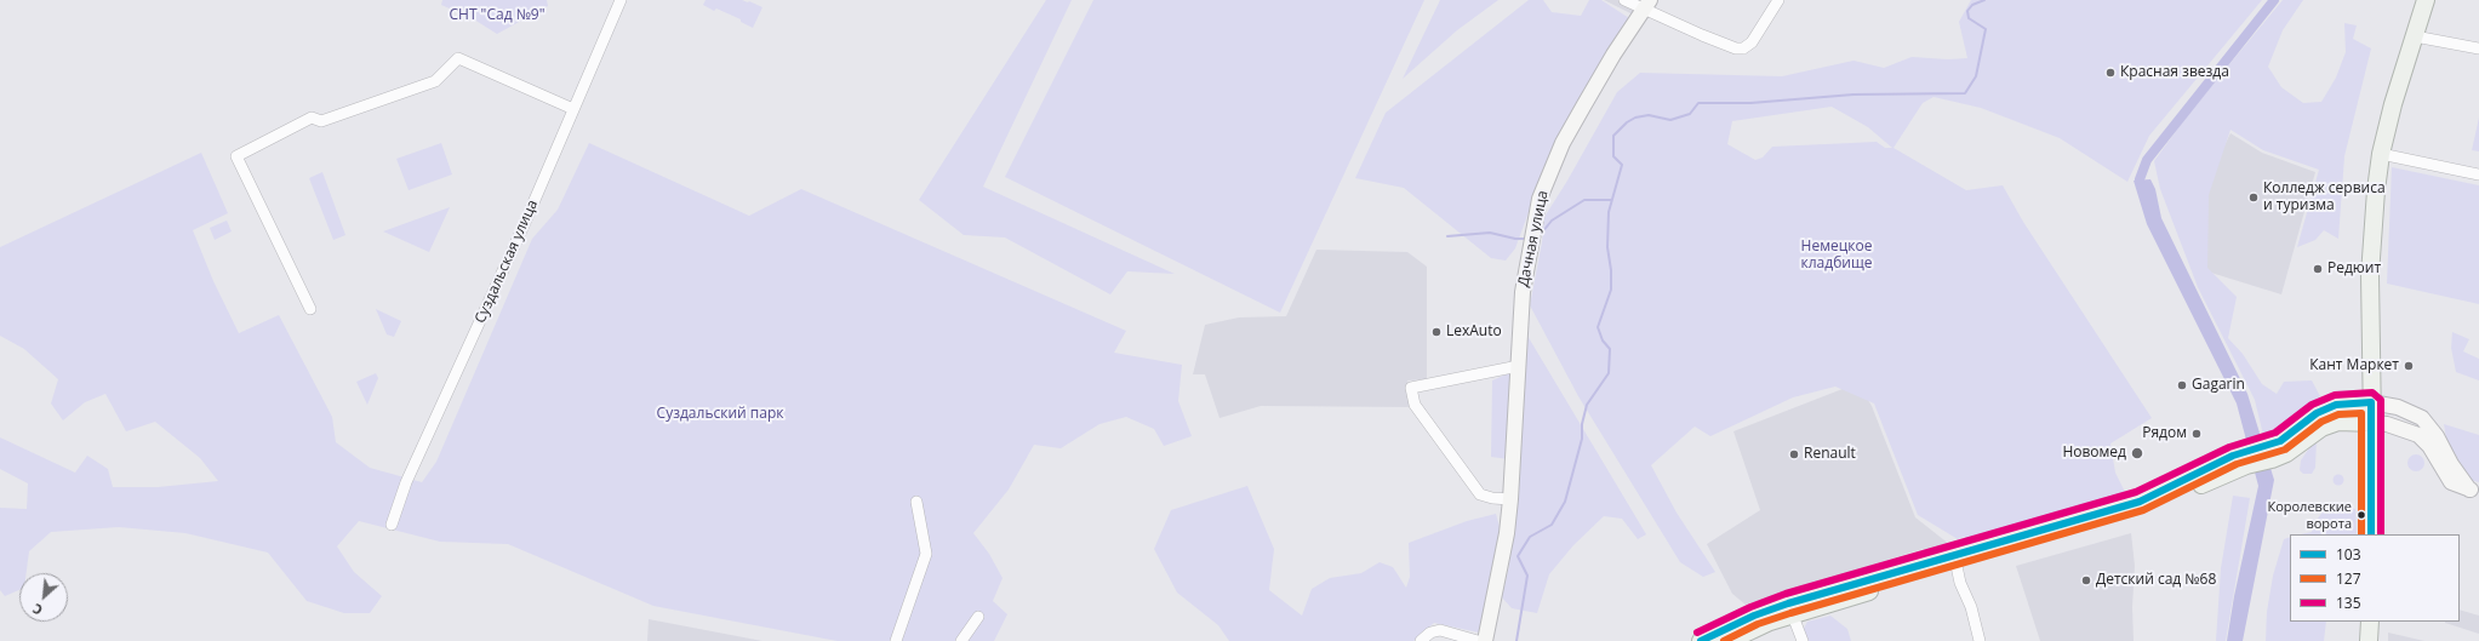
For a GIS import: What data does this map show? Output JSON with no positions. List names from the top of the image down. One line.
{"streets":{"street":["Дачная улица","Суздальская улица"]},"parks":["СНТ \"Сад №9\"","Немецкое кладбище","Суздальский парк"],"places":["Красная звезда","Колледж сервиса и туризма","Редюит","LexAuto","Кант Маркет","Gagarin","Рядом","Новомед","Renault","Королевские ворота","Детский сад №68"],"lines":["transit line 135","transit line 103","transit line 127"],"legend":["103","127","135"],"north":"bottom left"}
